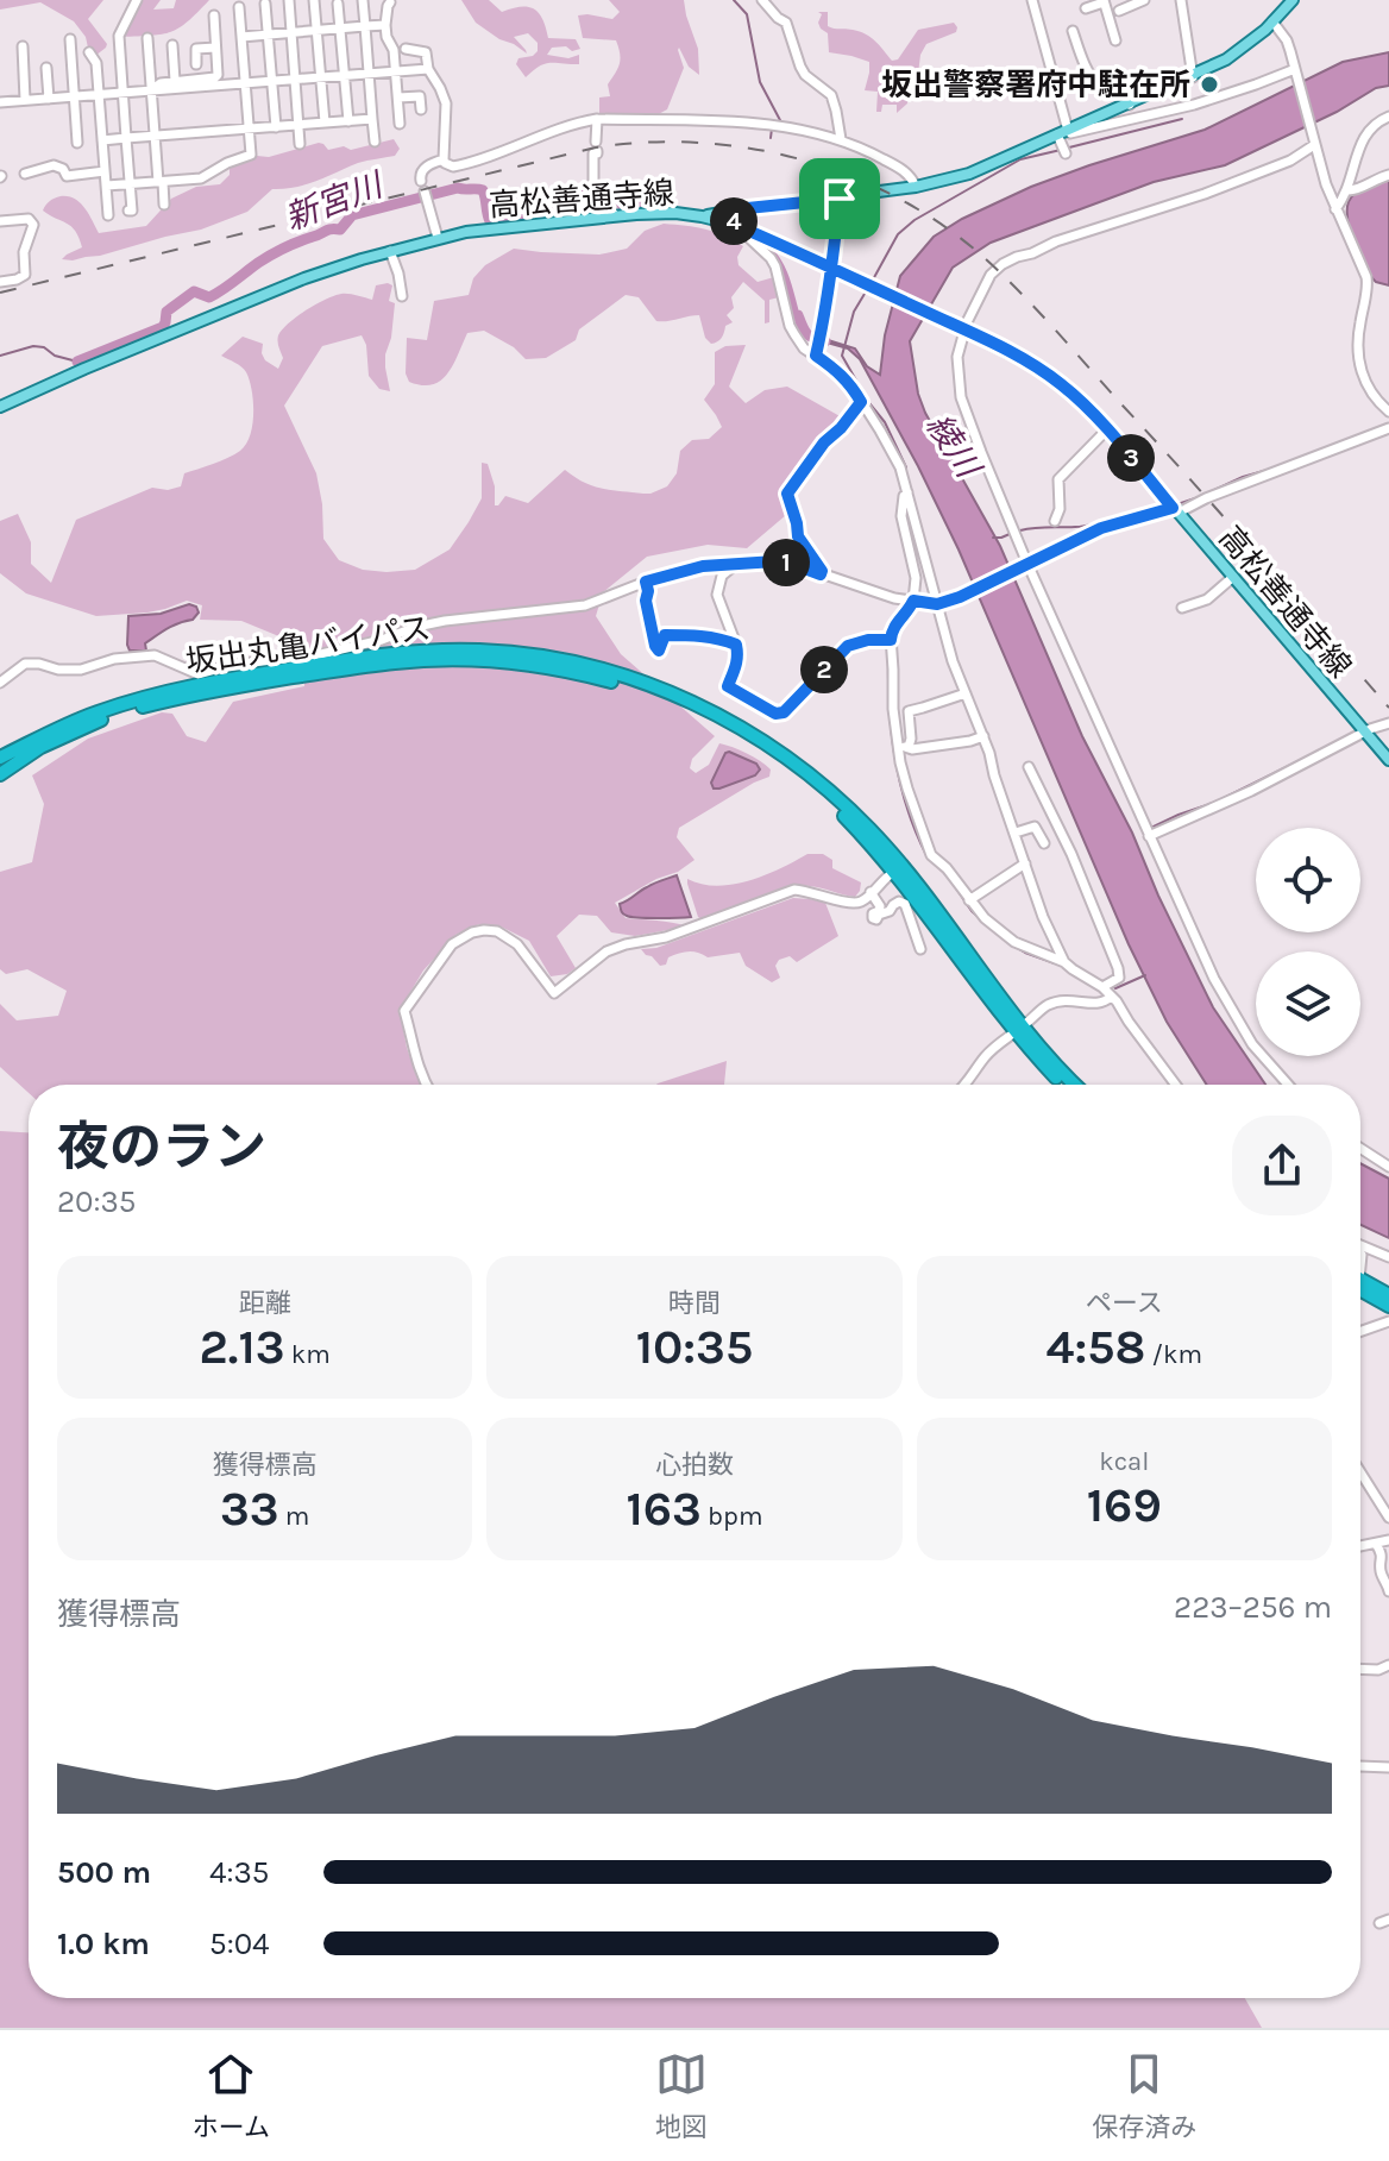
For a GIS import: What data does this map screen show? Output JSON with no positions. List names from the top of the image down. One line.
{"streets":{"highway":["坂出丸亀バイパス"],"main road":["高松善通寺線"]},"water":["新宮川","綾川"],"places":["坂出警察署府中駐在所"],"page":{"pins":["4","3","1","2"],"heading":["夜のラン","20:35"],"stats":[["距離","2.13 km"],["時間","10:35"],["ペース","4:58 /km"],["獲得標高","33 m"],["心拍数","163 bpm"],["kcal","169"]],"chart":["獲得標高","223–256 m"],"list":[{"name":"500 m","note":"4:35"},{"name":"1.0 km","note":"5:04"}],"tabs":["ホーム","地図","保存済み"]}}
